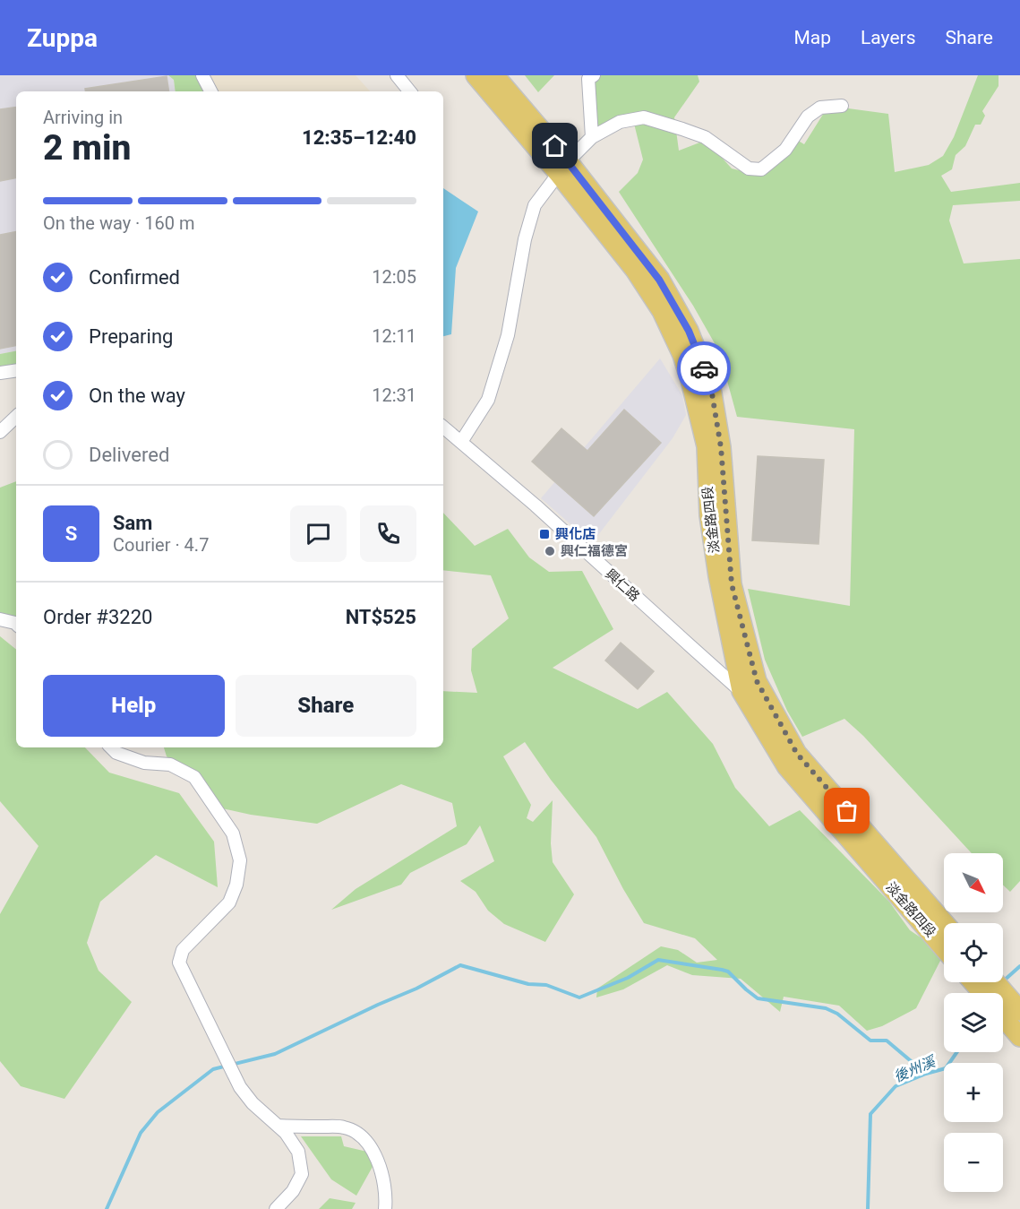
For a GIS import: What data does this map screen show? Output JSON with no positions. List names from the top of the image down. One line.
{"streets":{"main road":["淡金路四段"],"street":["興仁路"]},"crossings":[["淡金路四段","興仁路"]],"water":["後州溪"],"places":{"transit":["興化店"],"other":["興仁福德宮"]},"north":"bottom right","page":{"header":"Zuppa","nav":["Map","Layers","Share"],"heading":["2 min","Arriving in","12:35–12:40"],"panel":["Sam","Courier · 4.7","Order #3220","NT$525"],"bar":"On the way · 160 m","list":[["Confirmed","12:05"],["Preparing","12:11"],["On the way","12:31"],"Delivered"],"round":"S","buttons":["Help","Share"],"map_buttons":["+","−"]}}
